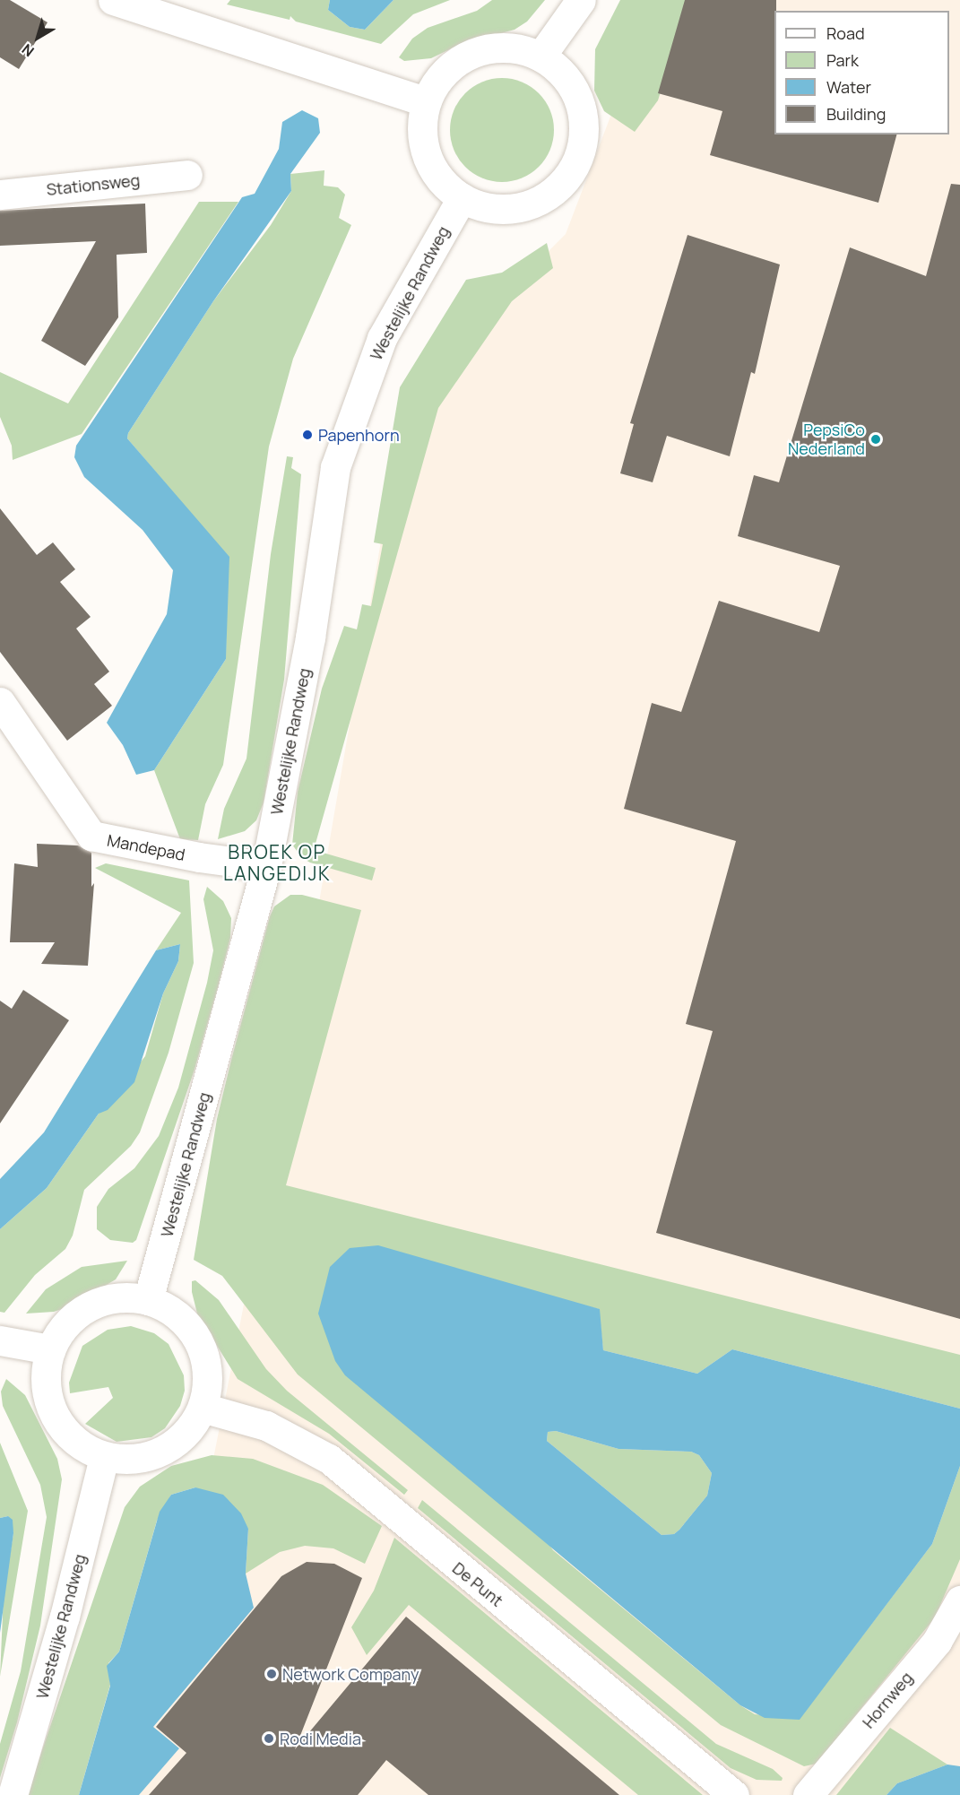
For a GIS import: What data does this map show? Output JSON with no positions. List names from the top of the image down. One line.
{"streets":{"street":["Stationsweg","Westelijke Randweg","Mandepad","De Punt","Hornweg"]},"crossings":[["Westelijke Randweg","Mandepad"],["Westelijke Randweg","De Punt"]],"districts":["BROEK OP LANGEDIJK"],"places":["Papenhorn","PepsiCo Nederland","Network Company","Rodi Media"],"legend":["Road","Park","Water","Building"],"north":"bottom left"}
